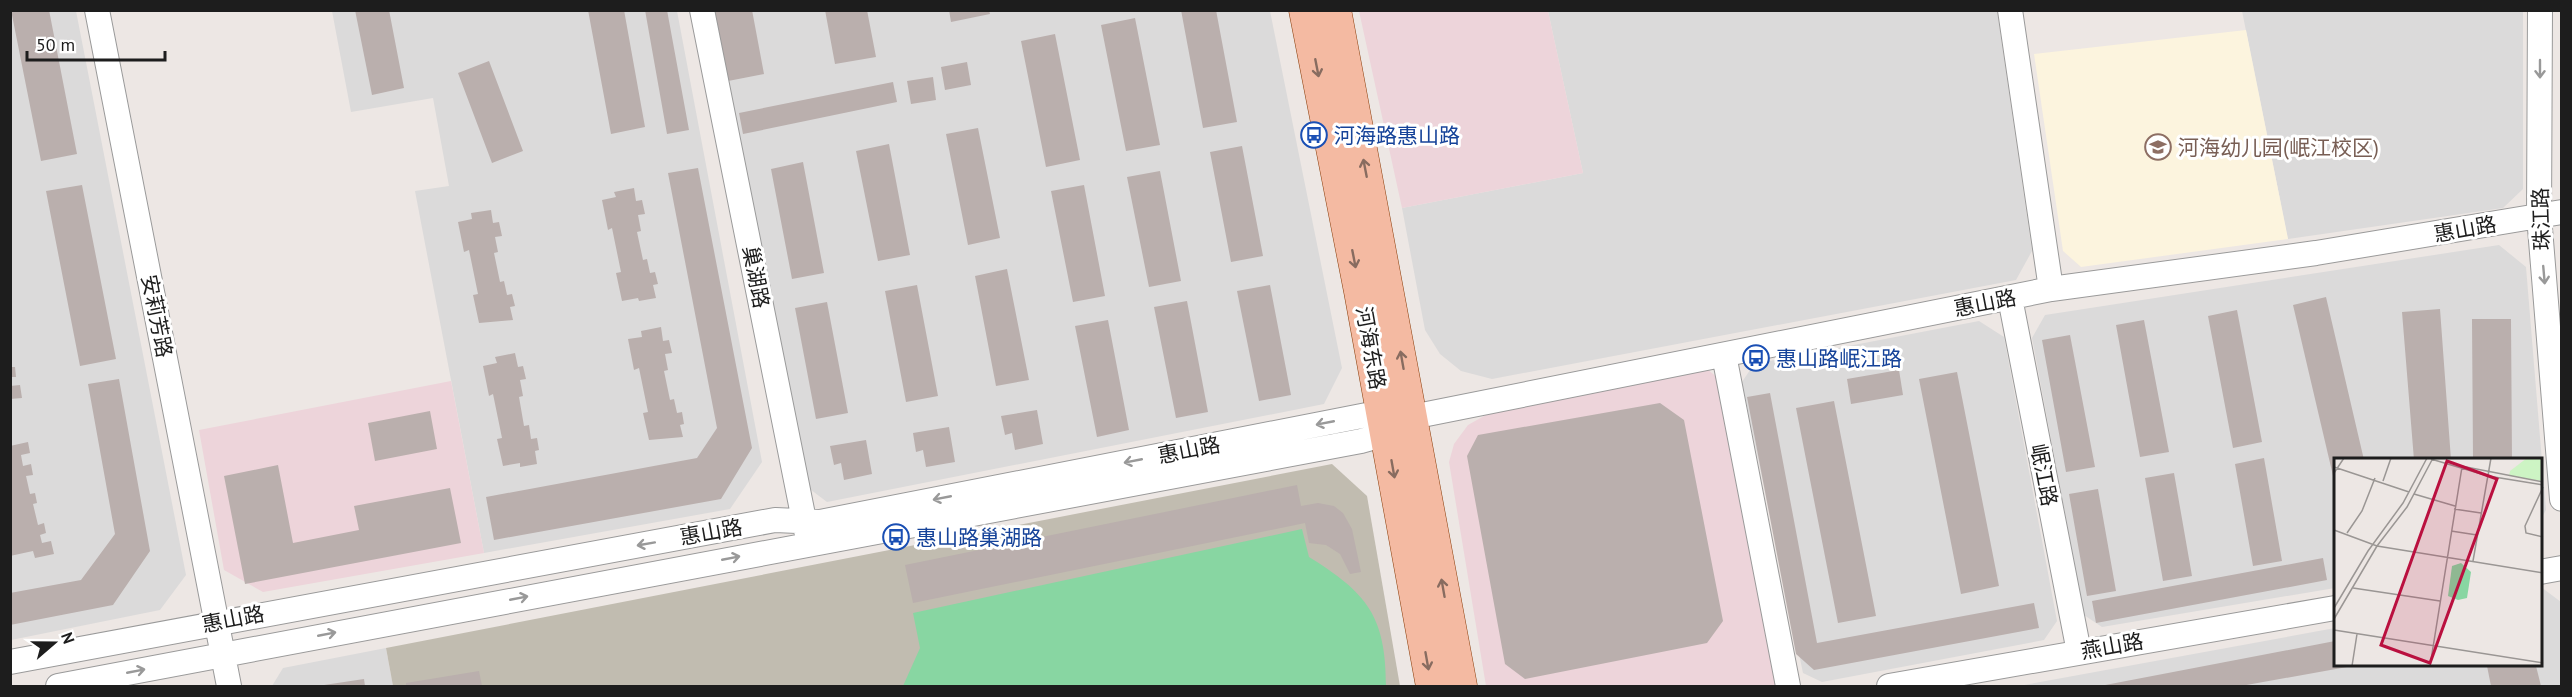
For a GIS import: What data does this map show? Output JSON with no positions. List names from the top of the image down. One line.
{"streets":{"main road":["河海东路"],"street":["珠江路","惠山路","巢湖路","安莉芳路","岷江路","燕山路"]},"crossings":[["珠江路","惠山路"],["惠山路","巢湖路"],["惠山路","安莉芳路"],["惠山路","河海东路"],["惠山路","岷江路"],["岷江路","燕山路"]],"one_way":["珠江路"],"places":{"bus stop":["河海路惠山路","惠山路岷江路","惠山路巢湖路"],"school or university":["河海幼儿园(岷江校区)"]},"scale_bar":"50 m","north":"right"}
